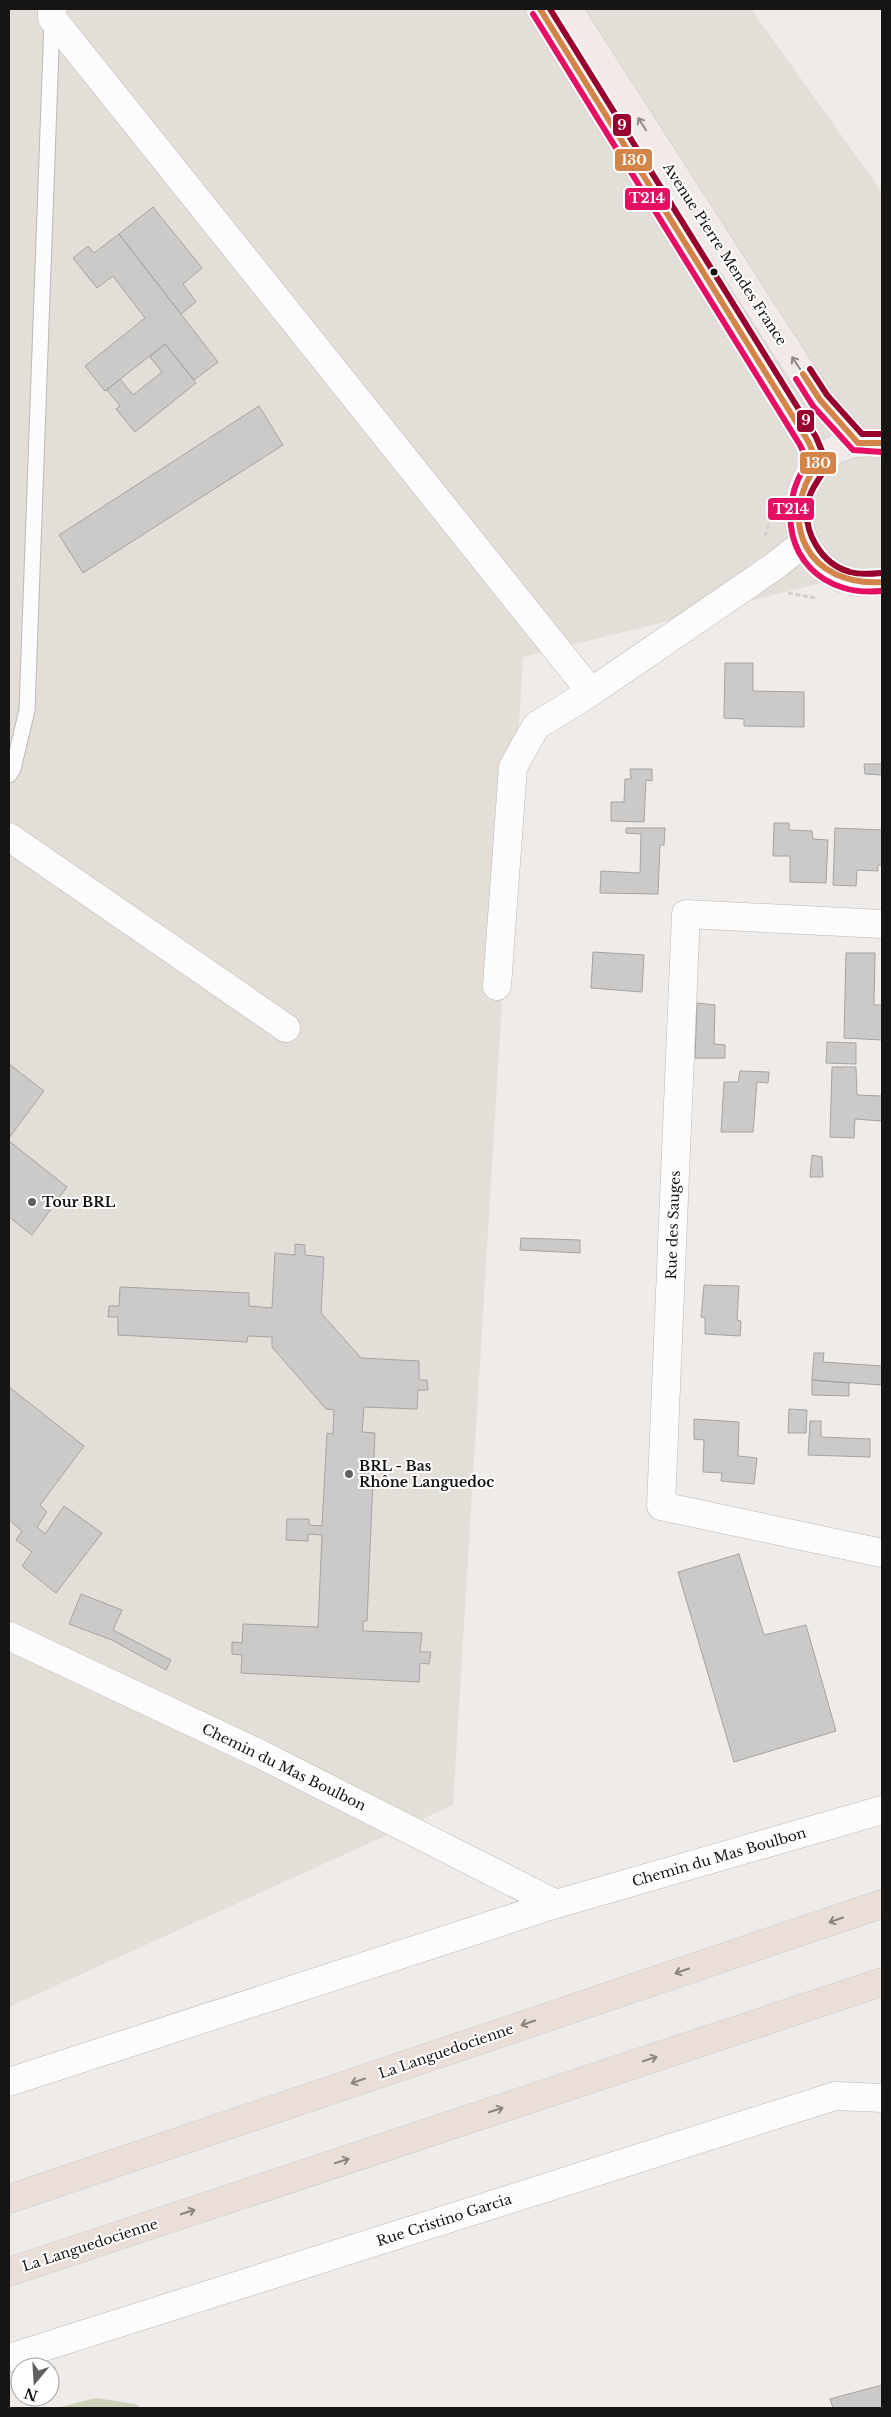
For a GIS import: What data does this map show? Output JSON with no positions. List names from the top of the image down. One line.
{"streets":{"highway":["La Languedocienne"],"main road":["Avenue Pierre Mendes France"],"street":["Rue des Sauges","Chemin du Mas Boulbon","Rue Cristino Garcia"]},"places":["Tour BRL","BRL - Bas Rhône Languedoc"],"lines":["transit line 130","transit line 9","transit line T214"],"north":"bottom"}
